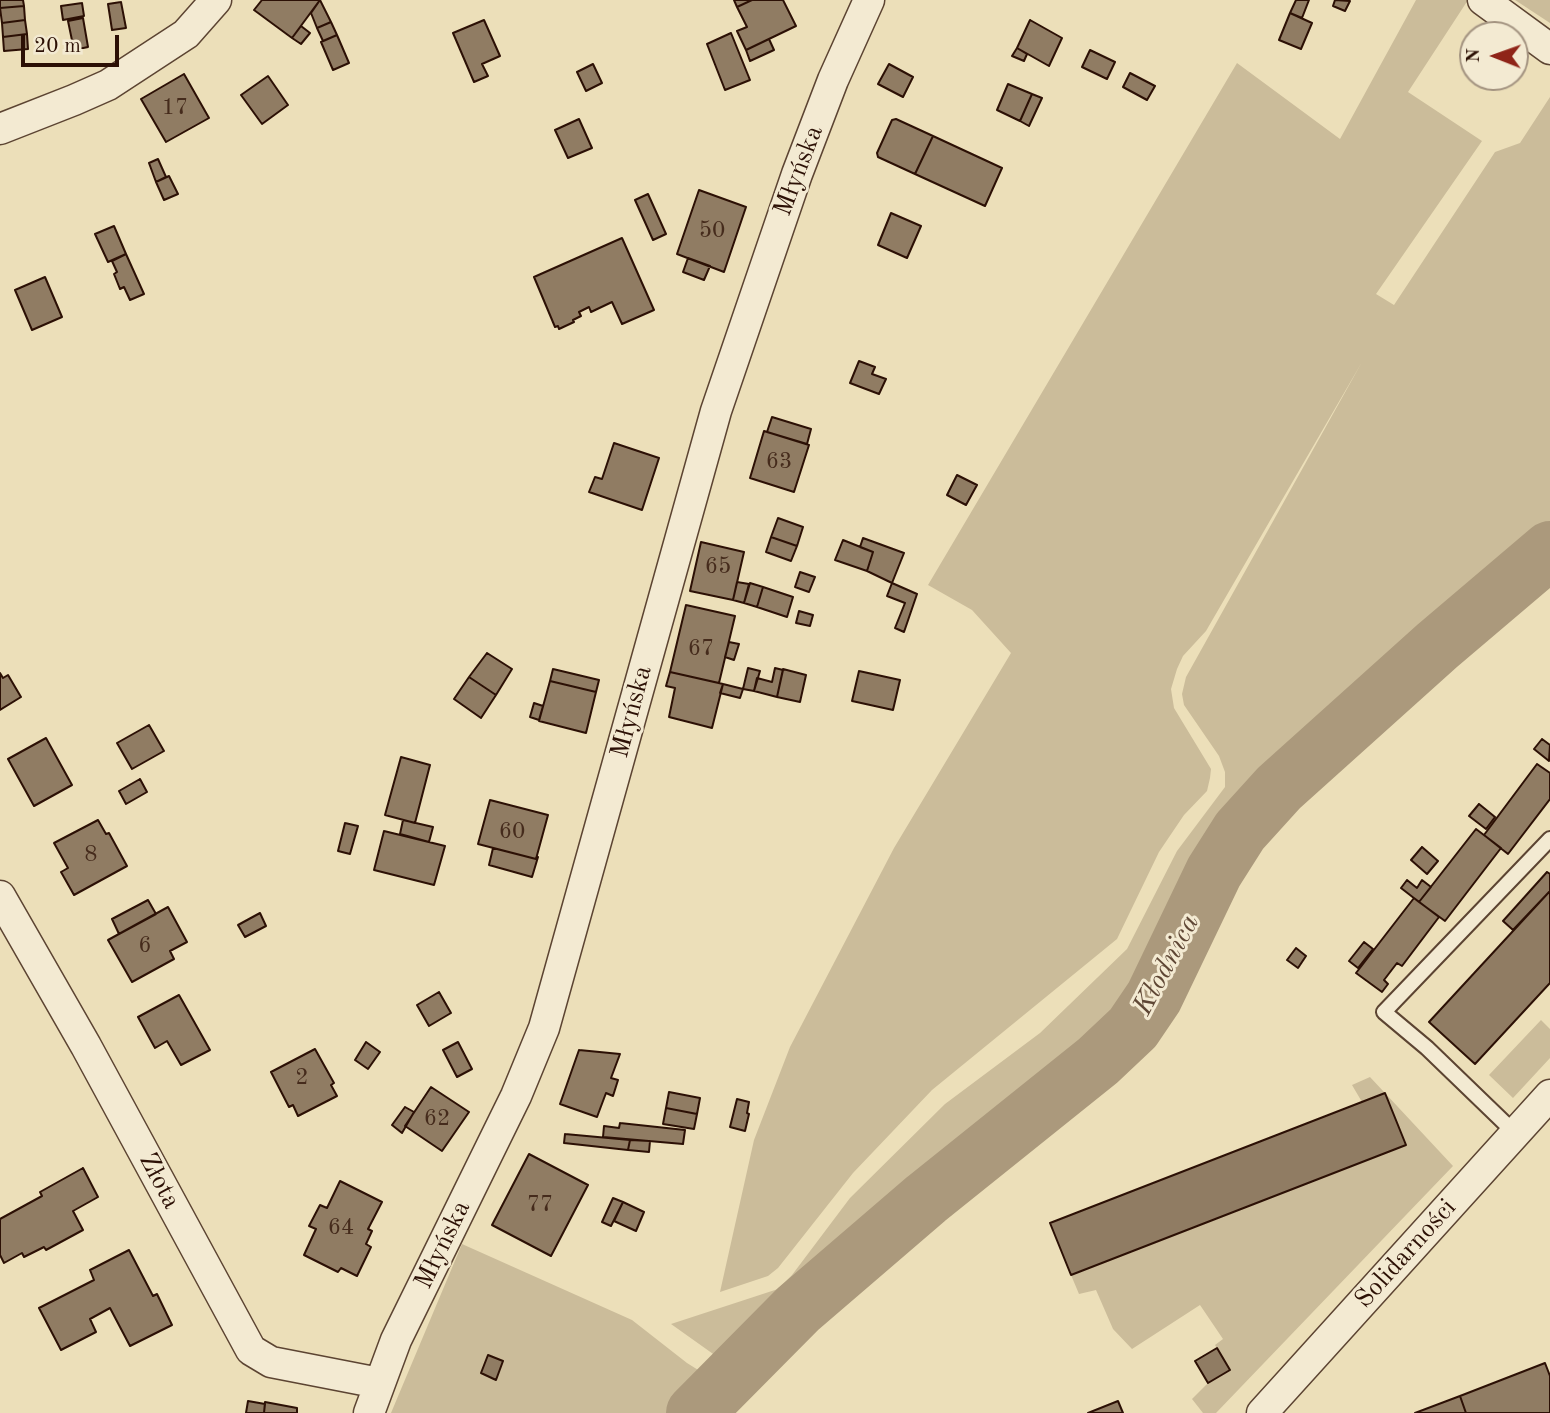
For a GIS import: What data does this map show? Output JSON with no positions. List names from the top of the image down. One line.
{"streets":{"street":["Młyńska","Złota","Solidarności"]},"crossings":[["Młyńska","Złota"]],"water":["Kłodnica"],"house_numbers":["17","50","63","65","67","60","8","6","2","62","77","64"],"scale_bar":"20 m","north":"left"}
